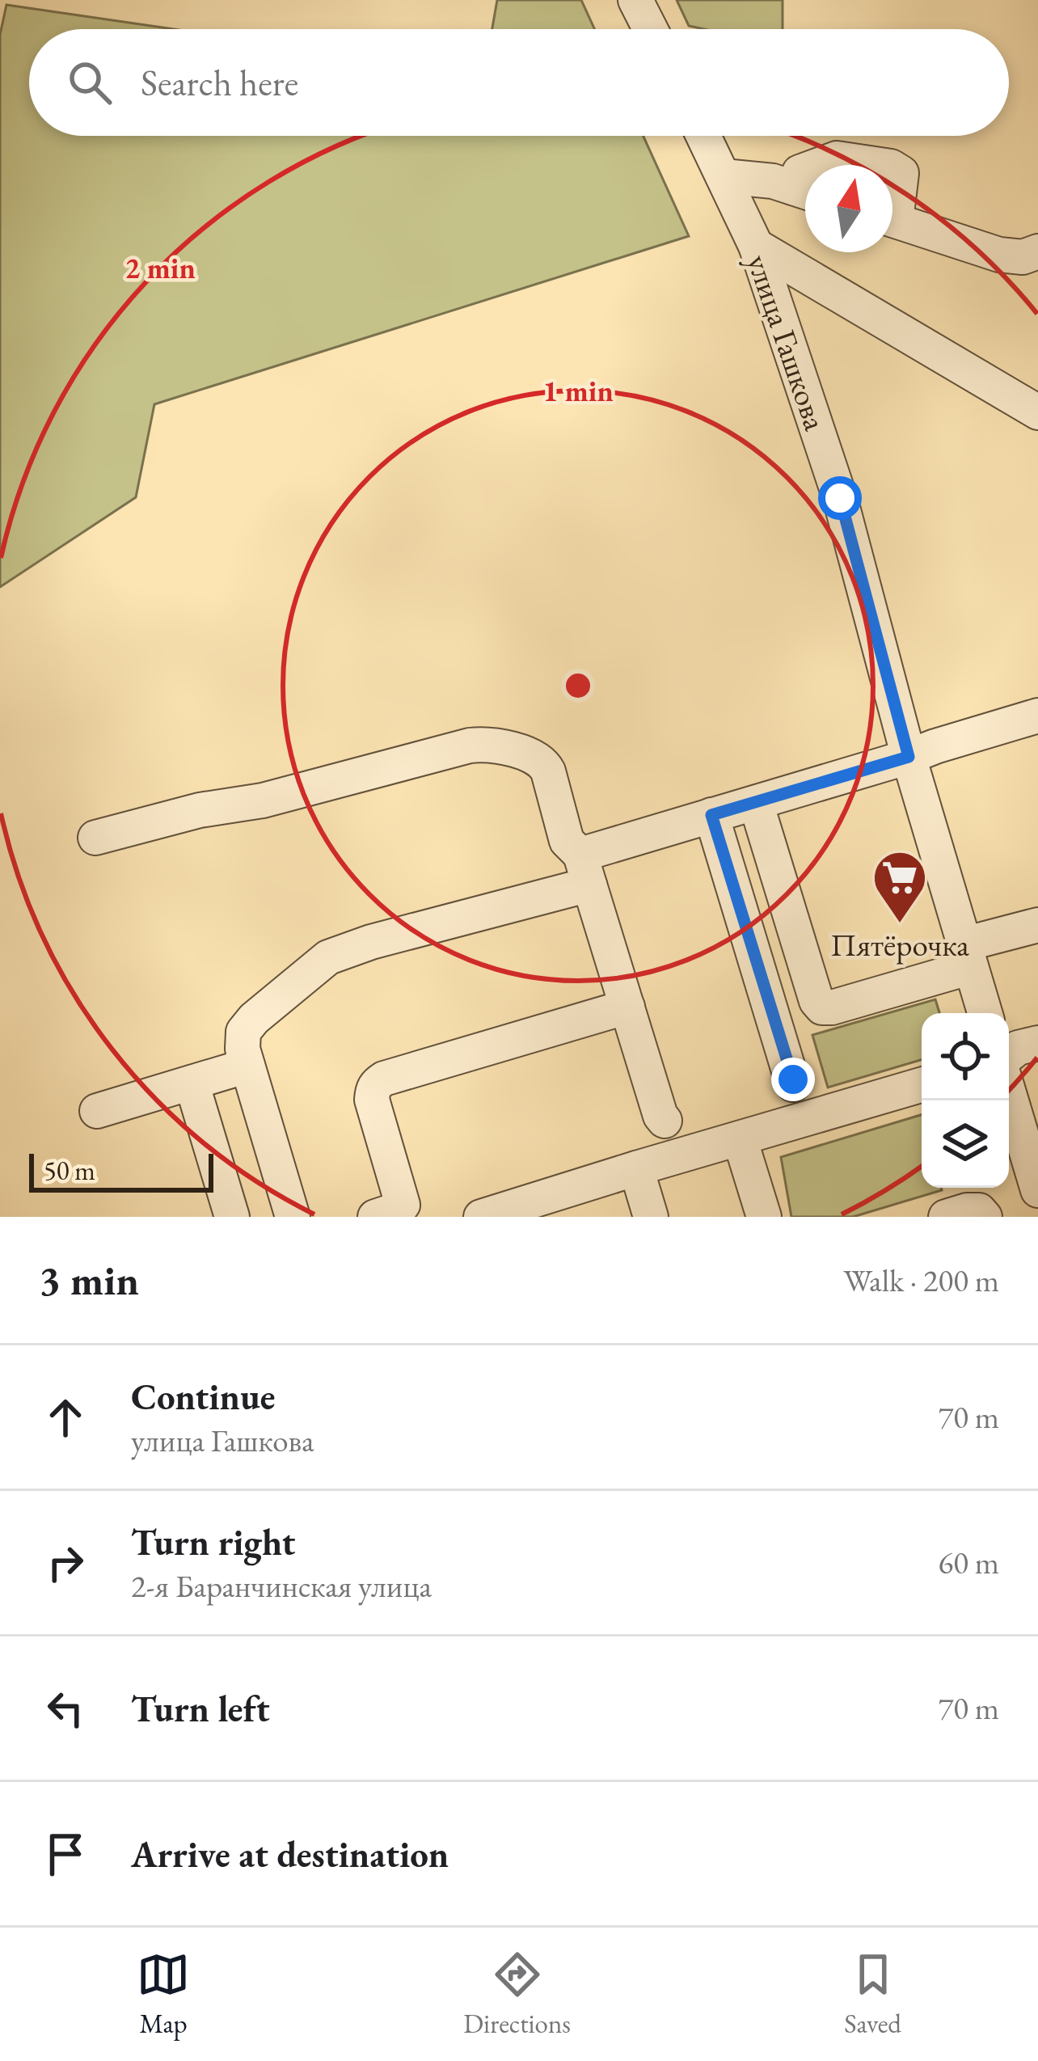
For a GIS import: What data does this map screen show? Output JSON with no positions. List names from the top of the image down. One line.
{"streets":{"street":["улица Гашкова"]},"places":{"supermarket":["Пятёрочка"]},"scale_bar":"50 m","north":"top","page":{"search":"Search here","scale":"50 m","heading":["3 min","Walk · 200 m"],"list":[["Continue","улица Гашкова","70 m"],["Turn right","2-я Баранчинская улица","60 m"],["Turn left","70 m"],"Arrive at destination"],"nav":["Map","Directions","Saved"]},"rings":["2 min","1 min"]}
